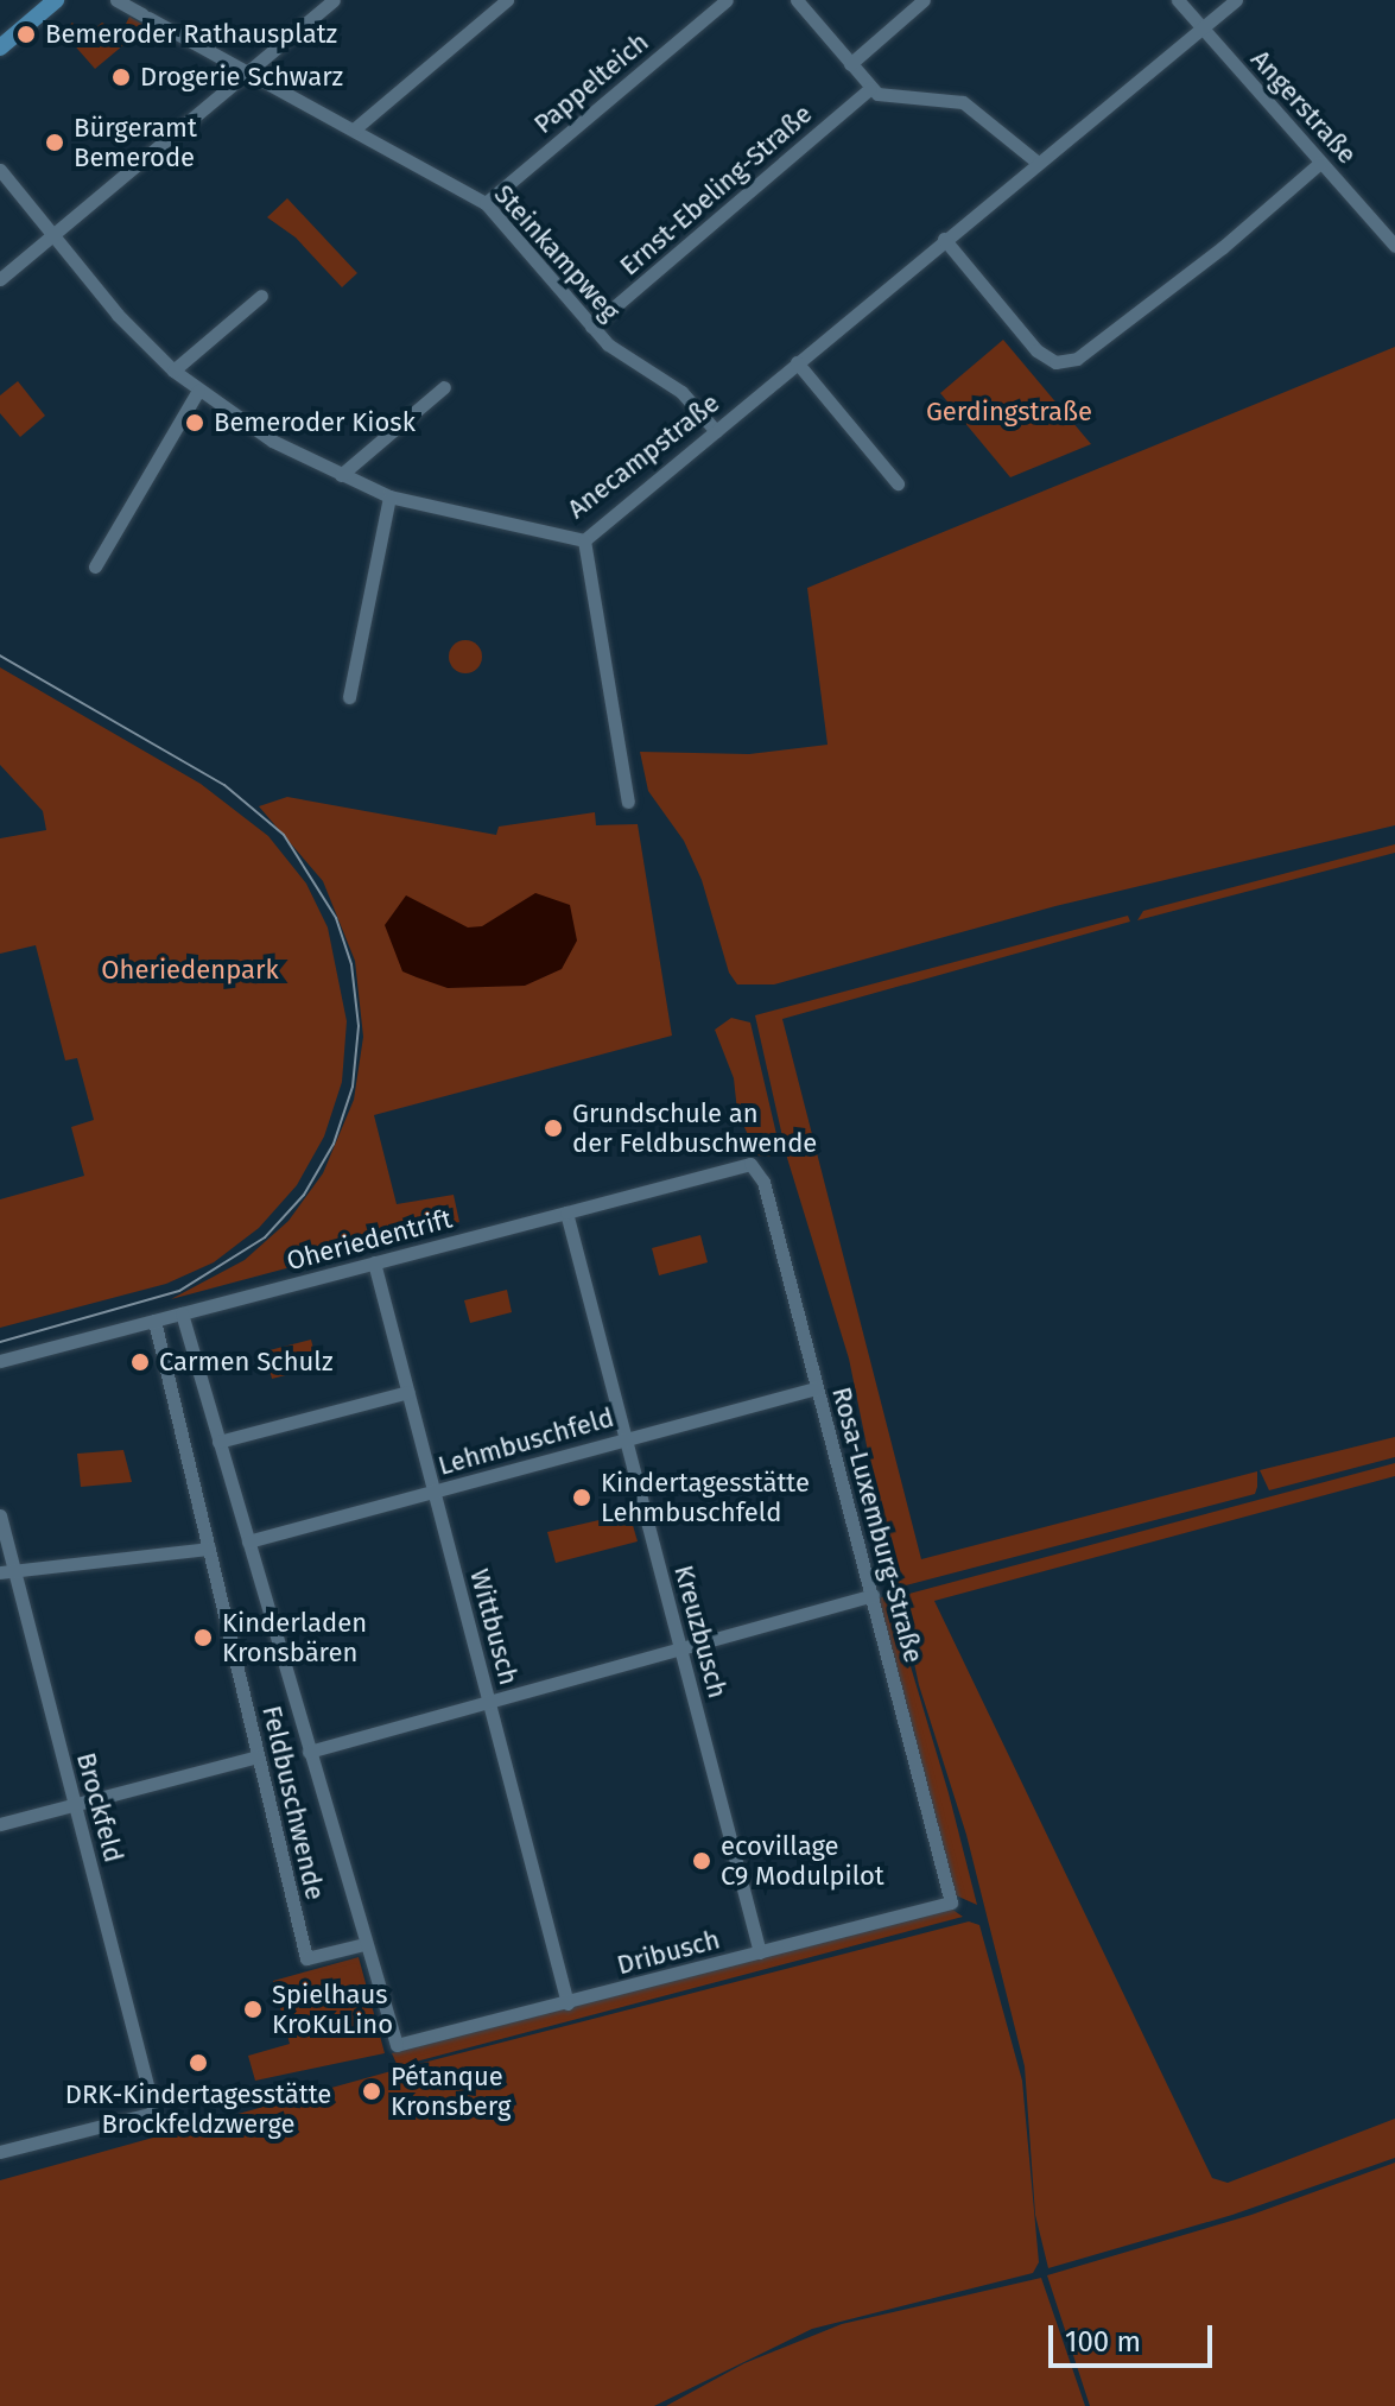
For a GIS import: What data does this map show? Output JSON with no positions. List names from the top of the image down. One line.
{"streets":{"street":["Pappelteich","Angerstraße","Ernst-Ebeling-Straße","Steinkampweg","Anecampstraße","Oheriedentrift","Lehmbuschfeld","Rosa-Luxemburg-Straße","Wittbusch","Kreuzbusch","Feldbuschwende","Brockfeld","Dribusch"]},"crossings":[["Pappelteich","Steinkampweg"],["Angerstraße","Anecampstraße"],["Ernst-Ebeling-Straße","Steinkampweg"],["Steinkampweg","Anecampstraße"],["Oheriedentrift","Rosa-Luxemburg-Straße"],["Oheriedentrift","Wittbusch"],["Oheriedentrift","Kreuzbusch"],["Oheriedentrift","Feldbuschwende"],["Lehmbuschfeld","Rosa-Luxemburg-Straße"],["Lehmbuschfeld","Wittbusch"],["Lehmbuschfeld","Kreuzbusch"],["Lehmbuschfeld","Feldbuschwende"],["Rosa-Luxemburg-Straße","Dribusch"],["Wittbusch","Dribusch"],["Kreuzbusch","Dribusch"],["Feldbuschwende","Dribusch"]],"parks":["Gerdingstraße","Oheriedenpark"],"places":["Bemeroder Rathausplatz","Drogerie Schwarz","Bürgeramt Bemerode","Bemeroder Kiosk","Grundschule an der Feldbuschwende","Carmen Schulz","Kindertagesstätte Lehmbuschfeld","Kinderladen Kronsbären","ecovillage C9 Modulpilot","Spielhaus KroKuLino","DRK-Kindertagesstätte Brockfeldzwerge","Pétanque Kronsberg"],"scale_bar":"100 m"}
